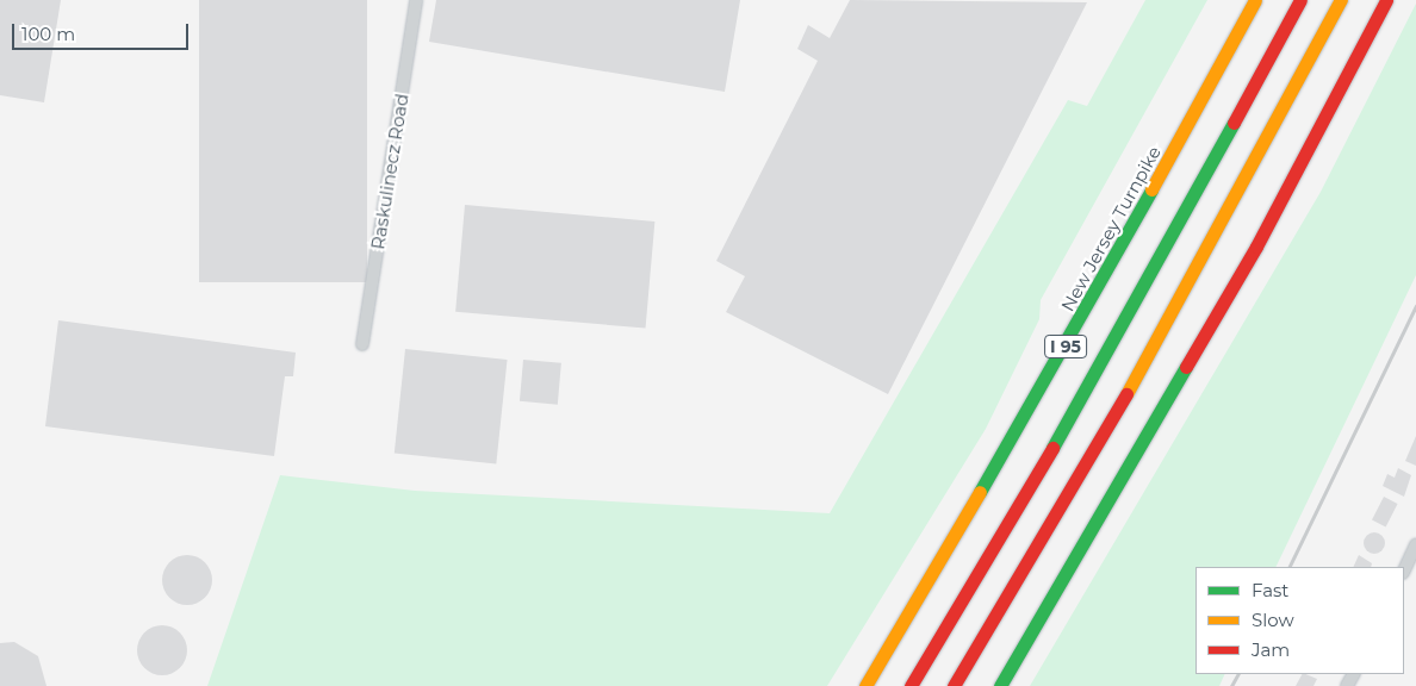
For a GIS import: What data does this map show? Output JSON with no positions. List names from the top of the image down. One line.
{"streets":{"highway":["New Jersey Turnpike","I 95"],"street":["Raskulinecz Road"]},"legend":["Fast","Slow","Jam"],"scale_bar":"100 m"}
